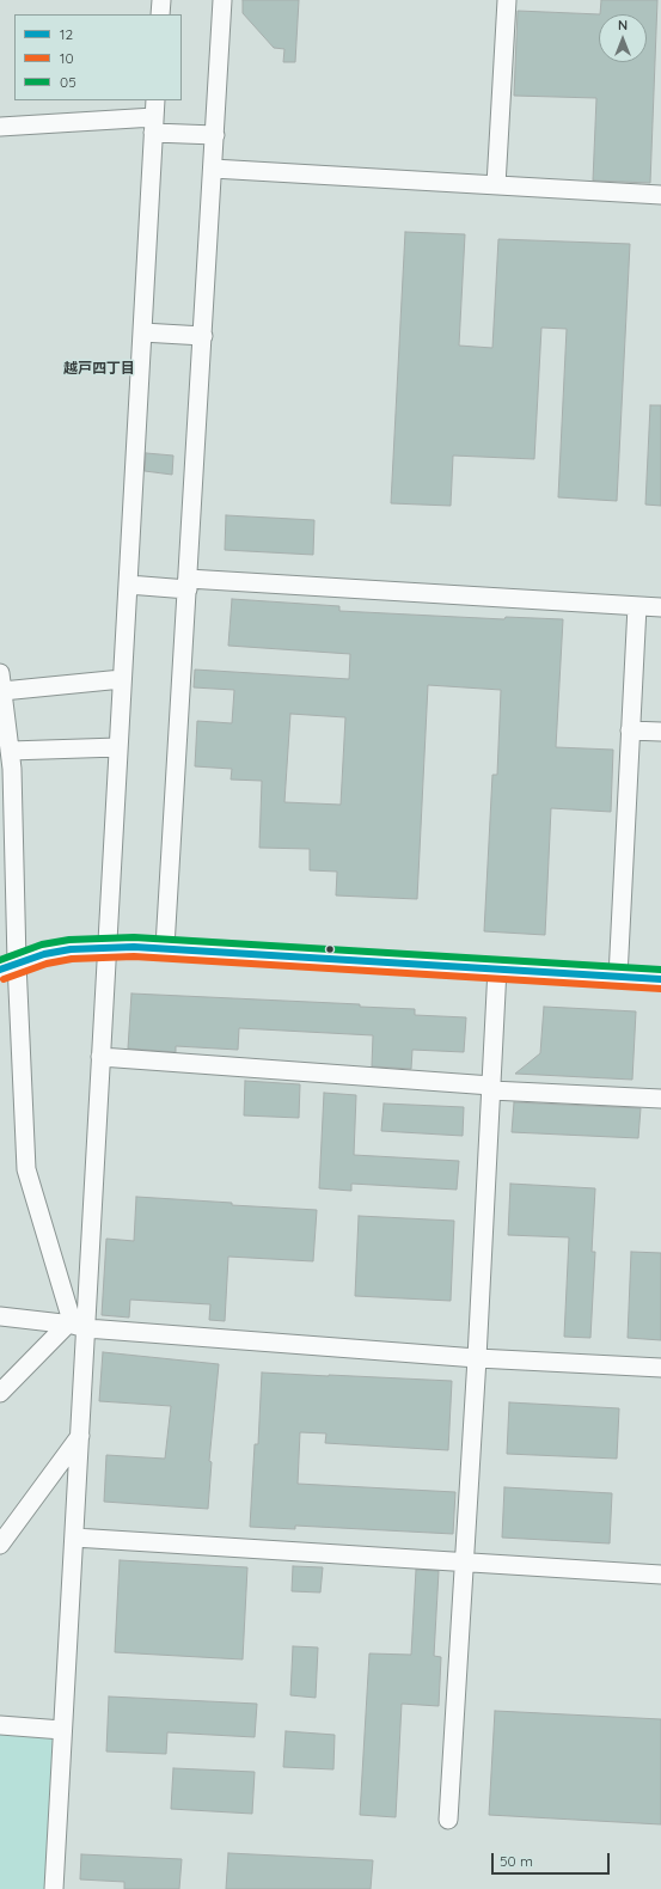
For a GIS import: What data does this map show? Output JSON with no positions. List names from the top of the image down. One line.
{"districts":["越戸四丁目"],"lines":["transit line 05","transit line 12","transit line 10"],"legend":["12","10","05"],"scale_bar":"50 m","north":"top"}
